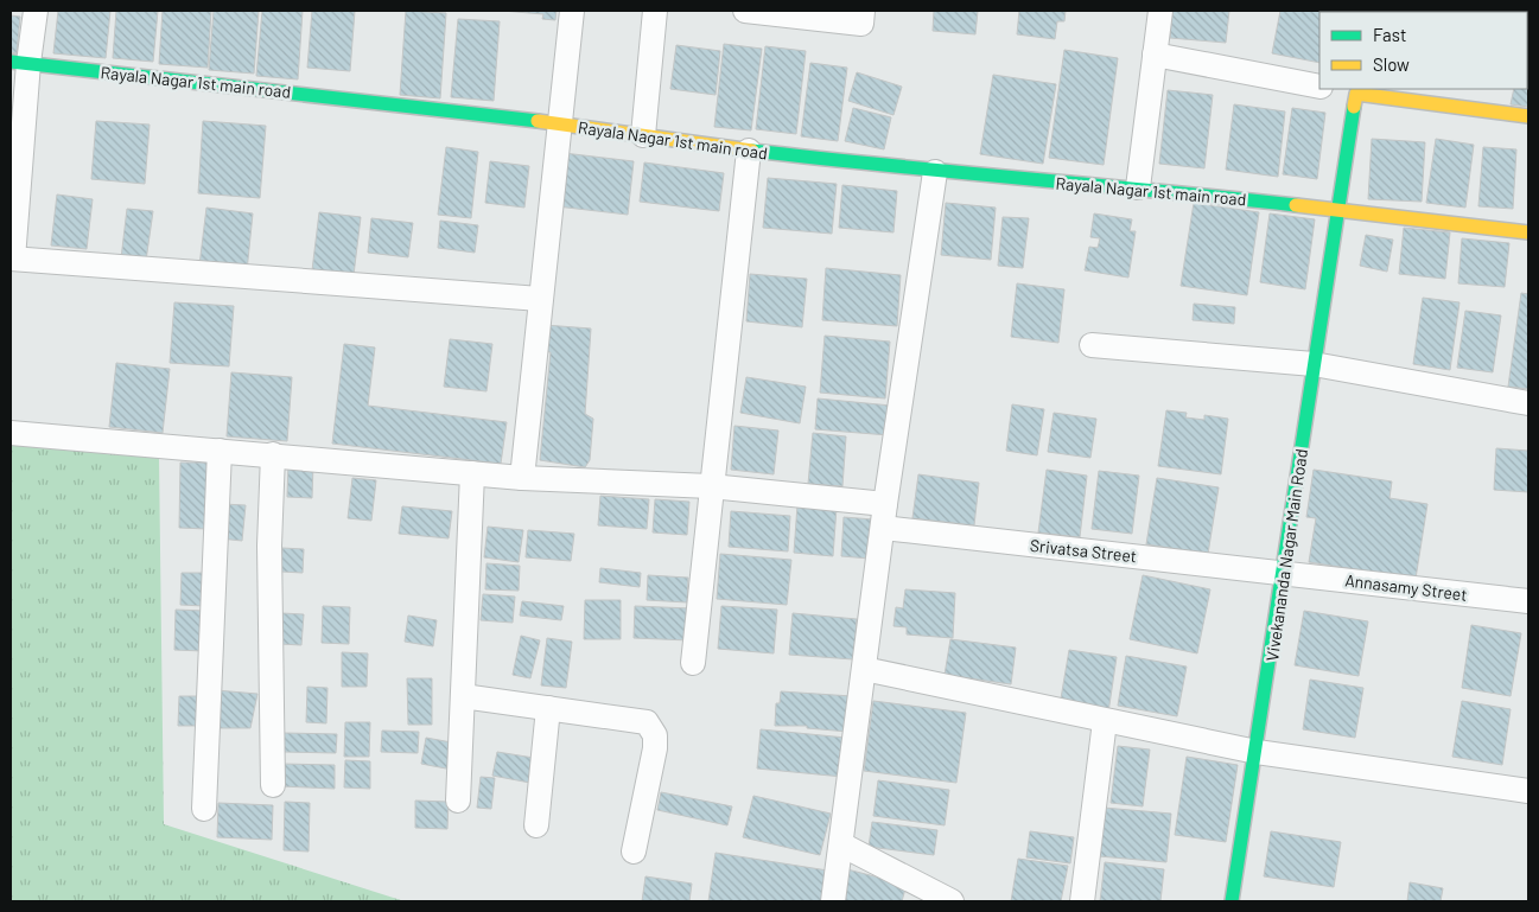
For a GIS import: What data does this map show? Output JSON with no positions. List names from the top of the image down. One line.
{"streets":{"street":["Rayala Nagar 1st main road","Srivatsa Street","Vivekananda Nagar Main Road","Annasamy Street"]},"crossings":[["Rayala Nagar 1st main road","Vivekananda Nagar Main Road"],["Srivatsa Street","Vivekananda Nagar Main Road"],["Srivatsa Street","Annasamy Street"],["Vivekananda Nagar Main Road","Annasamy Street"]],"legend":["Fast","Slow"]}
